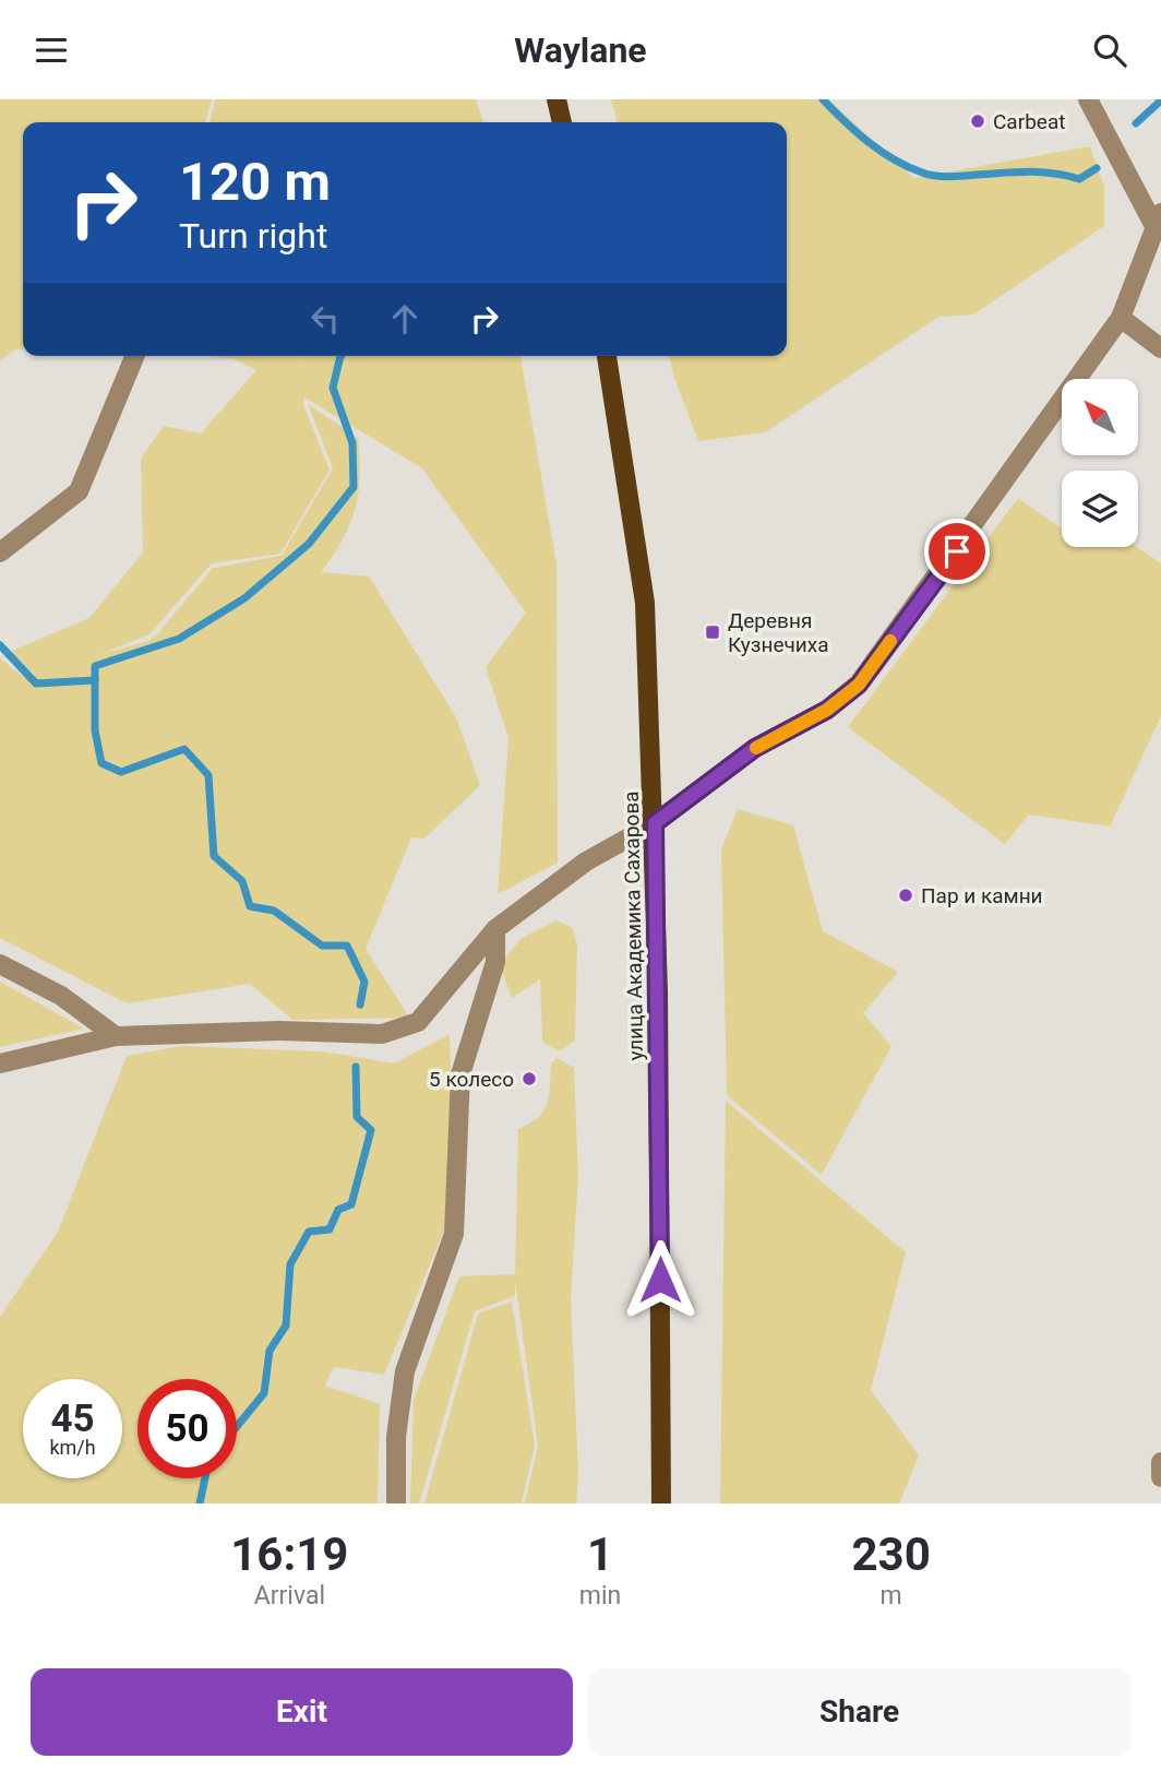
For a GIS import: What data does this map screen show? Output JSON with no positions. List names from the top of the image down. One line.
{"streets":{"main road":["улица Академика Сахарова"]},"places":{"other":["Carbeat","Пар и камни","5 колесо"],"transit":["Деревня Кузнечиха"]},"north":"top left","page":{"header":"Waylane","turn":["120 m","Turn right"],"speed":"45 km/h","limit":"50","eta":["16:19","Arrival","1","min","230","m"],"buttons":["Exit","Share"]}}
